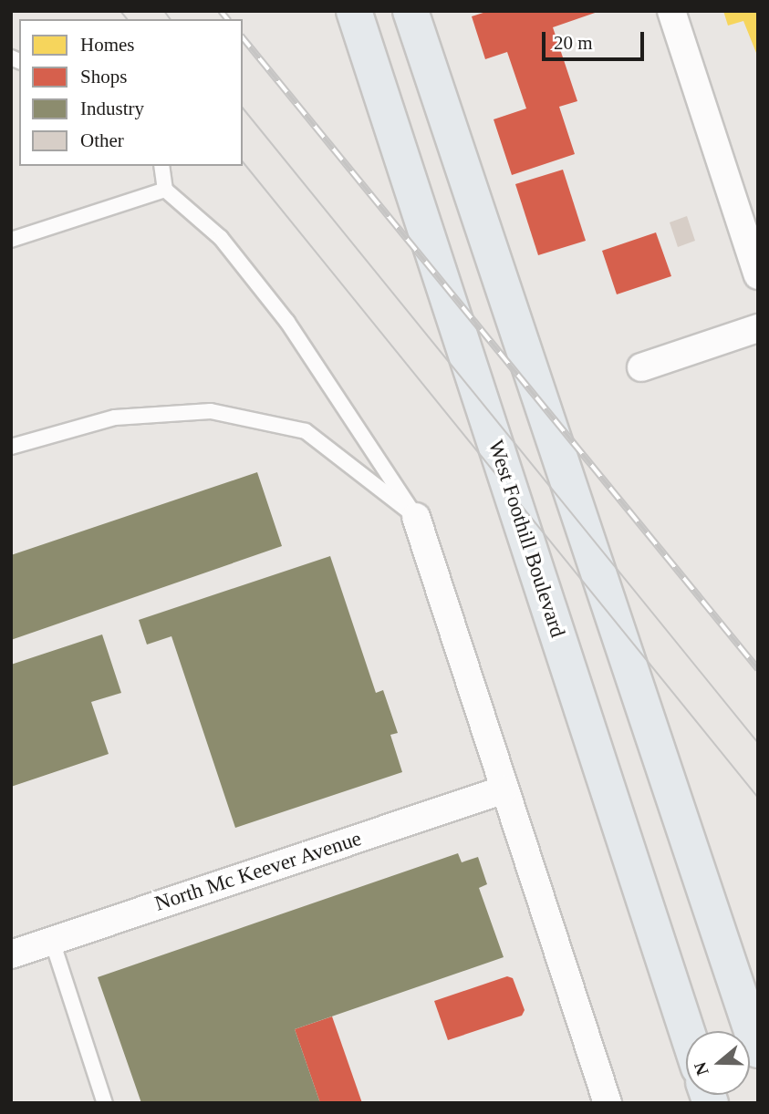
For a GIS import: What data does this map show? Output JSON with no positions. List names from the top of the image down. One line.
{"streets":{"main road":["West Foothill Boulevard"],"street":["North Mc Keever Avenue"]},"legend":["Homes","Shops","Industry","Other"],"scale_bar":"20 m","north":"left"}
